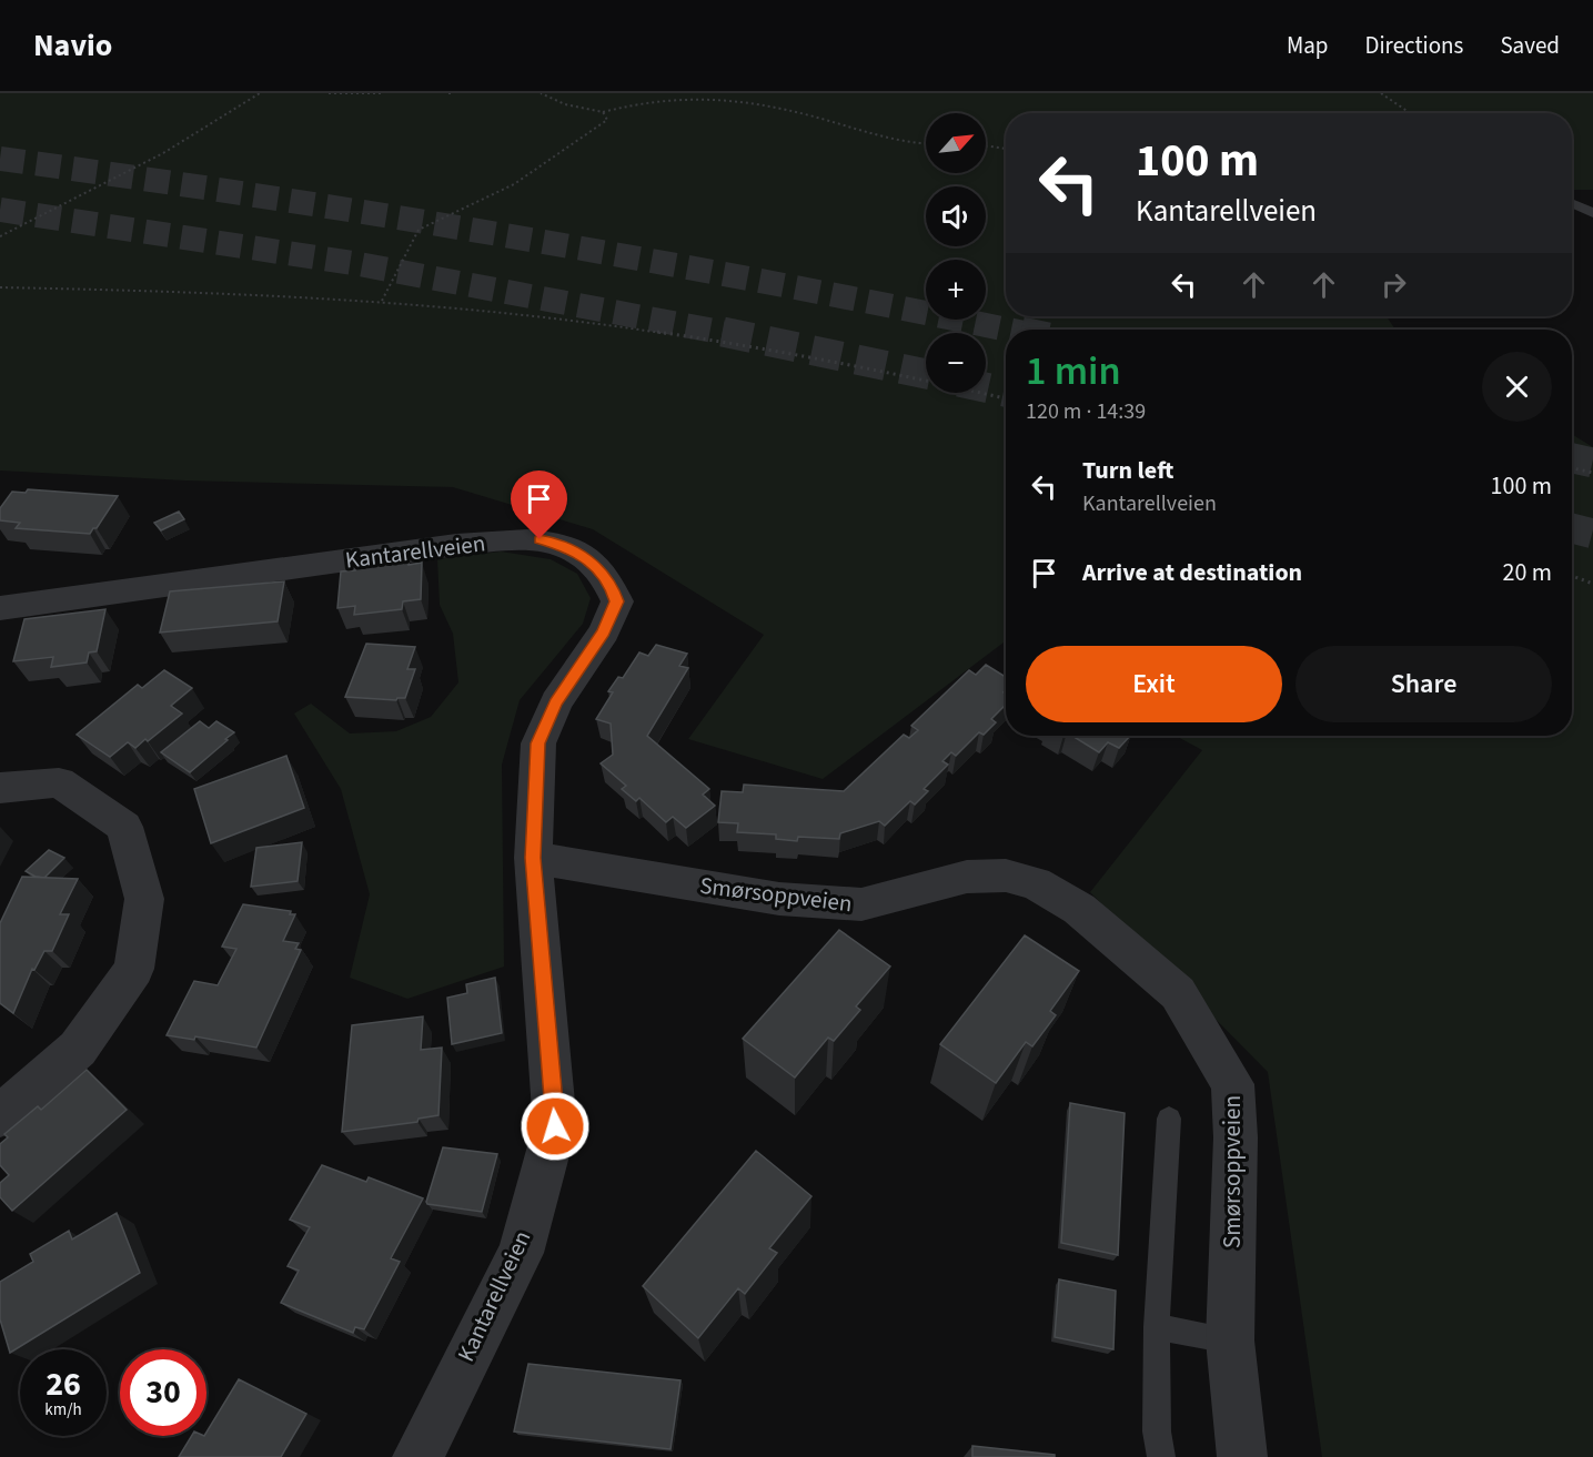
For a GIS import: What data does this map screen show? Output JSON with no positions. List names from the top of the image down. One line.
{"streets":{"street":["Kantarellveien","Smørsoppveien"]},"crossings":[["Kantarellveien","Smørsoppveien"]],"north":"top right","page":{"header":"Navio","nav":["Map","Directions","Saved"],"map_buttons":["+","−"],"turn":["100 m","Kantarellveien"],"heading":["1 min","120 m · 14:39"],"list":[{"name":"Turn left","note":"Kantarellveien","value":"100 m"},{"name":"Arrive at destination","value":"20 m"}],"buttons":["Exit","Share"],"speed":"26 km/h","limit":"30"}}
